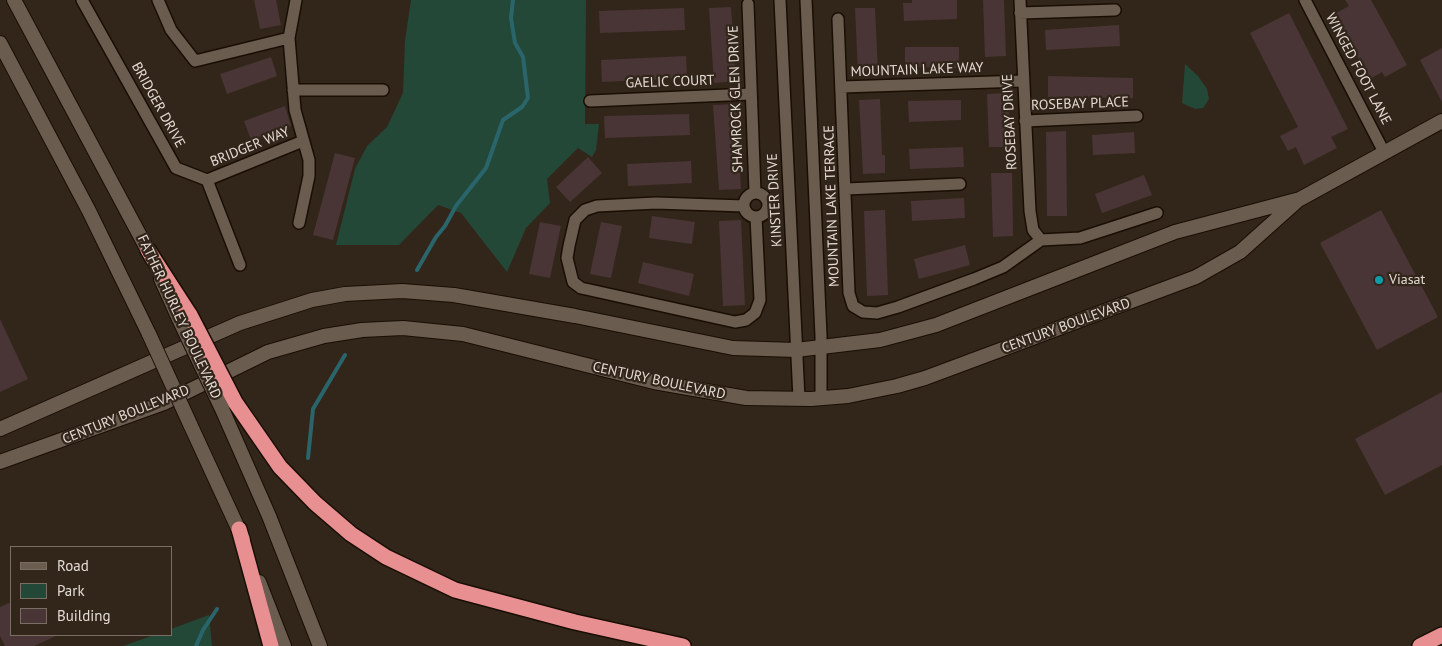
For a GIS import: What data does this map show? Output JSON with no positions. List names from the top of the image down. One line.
{"streets":{"street":["WINGED FOOT LANE","MOUNTAIN LAKE WAY","GAELIC COURT","SHAMROCK GLEN DRIVE","ROSEBAY PLACE","BRIDGER DRIVE","ROSEBAY DRIVE","BRIDGER WAY","KINSTER DRIVE","MOUNTAIN LAKE TERRACE","FATHER HURLEY BOULEVARD","CENTURY BOULEVARD"]},"crossings":[["WINGED FOOT LANE","CENTURY BOULEVARD"],["MOUNTAIN LAKE WAY","ROSEBAY DRIVE"],["MOUNTAIN LAKE WAY","MOUNTAIN LAKE TERRACE"],["GAELIC COURT","SHAMROCK GLEN DRIVE"],["ROSEBAY PLACE","ROSEBAY DRIVE"],["BRIDGER DRIVE","BRIDGER WAY"],["ROSEBAY DRIVE","MOUNTAIN LAKE TERRACE"],["KINSTER DRIVE","CENTURY BOULEVARD"]],"places":["Viasat"],"legend":["Road","Park","Building"]}
